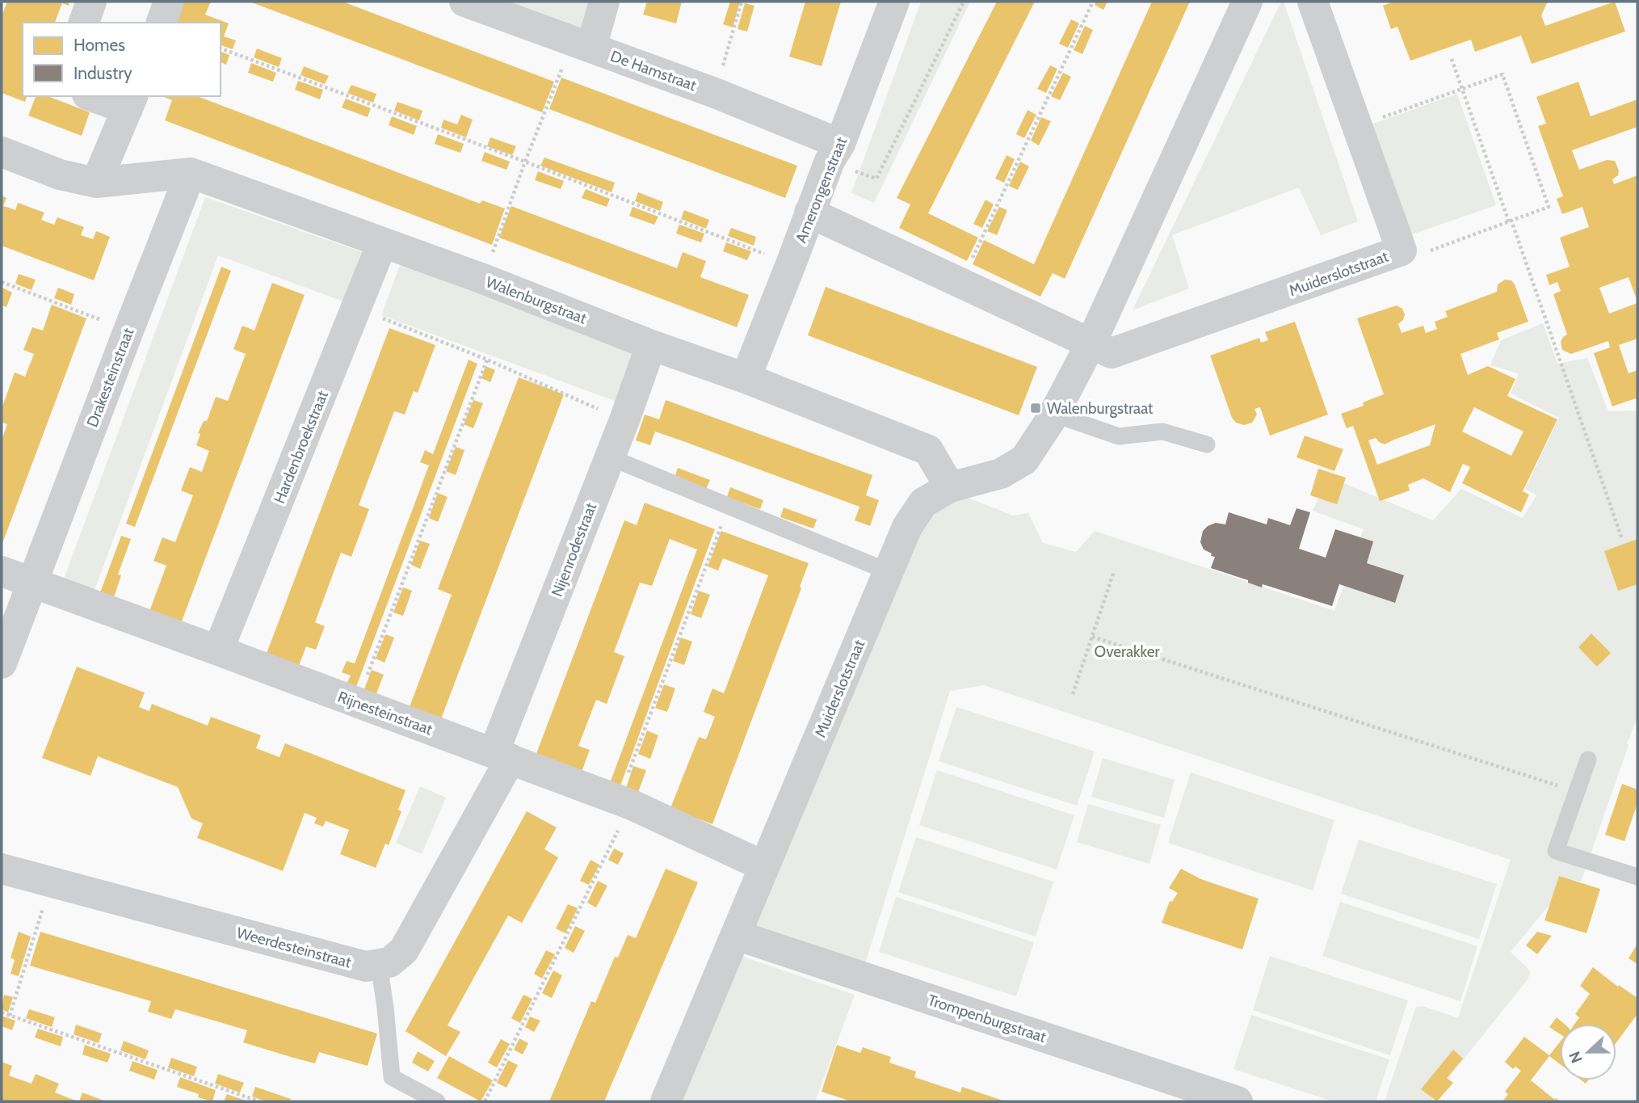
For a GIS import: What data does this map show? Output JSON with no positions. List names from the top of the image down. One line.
{"streets":{"street":["De Hamstraat","Amerongenstraat","Muiderslotstraat","Walenburgstraat","Drakesteinstraat","Hardenbroekstraat","Nijenrodestraat","Rijnesteinstraat","Weerdesteinstraat","Trompenburgstraat"]},"crossings":[["De Hamstraat","Amerongenstraat"],["Amerongenstraat","Muiderslotstraat"],["Amerongenstraat","Walenburgstraat"],["Muiderslotstraat","Walenburgstraat"],["Muiderslotstraat","Rijnesteinstraat"],["Muiderslotstraat","Trompenburgstraat"],["Walenburgstraat","Drakesteinstraat"],["Walenburgstraat","Hardenbroekstraat"],["Walenburgstraat","Nijenrodestraat"],["Drakesteinstraat","Rijnesteinstraat"],["Hardenbroekstraat","Rijnesteinstraat"],["Nijenrodestraat","Rijnesteinstraat"]],"parks":["Overakker"],"places":{"transit":["Walenburgstraat"]},"legend":["Homes","Industry"],"north":"left"}
